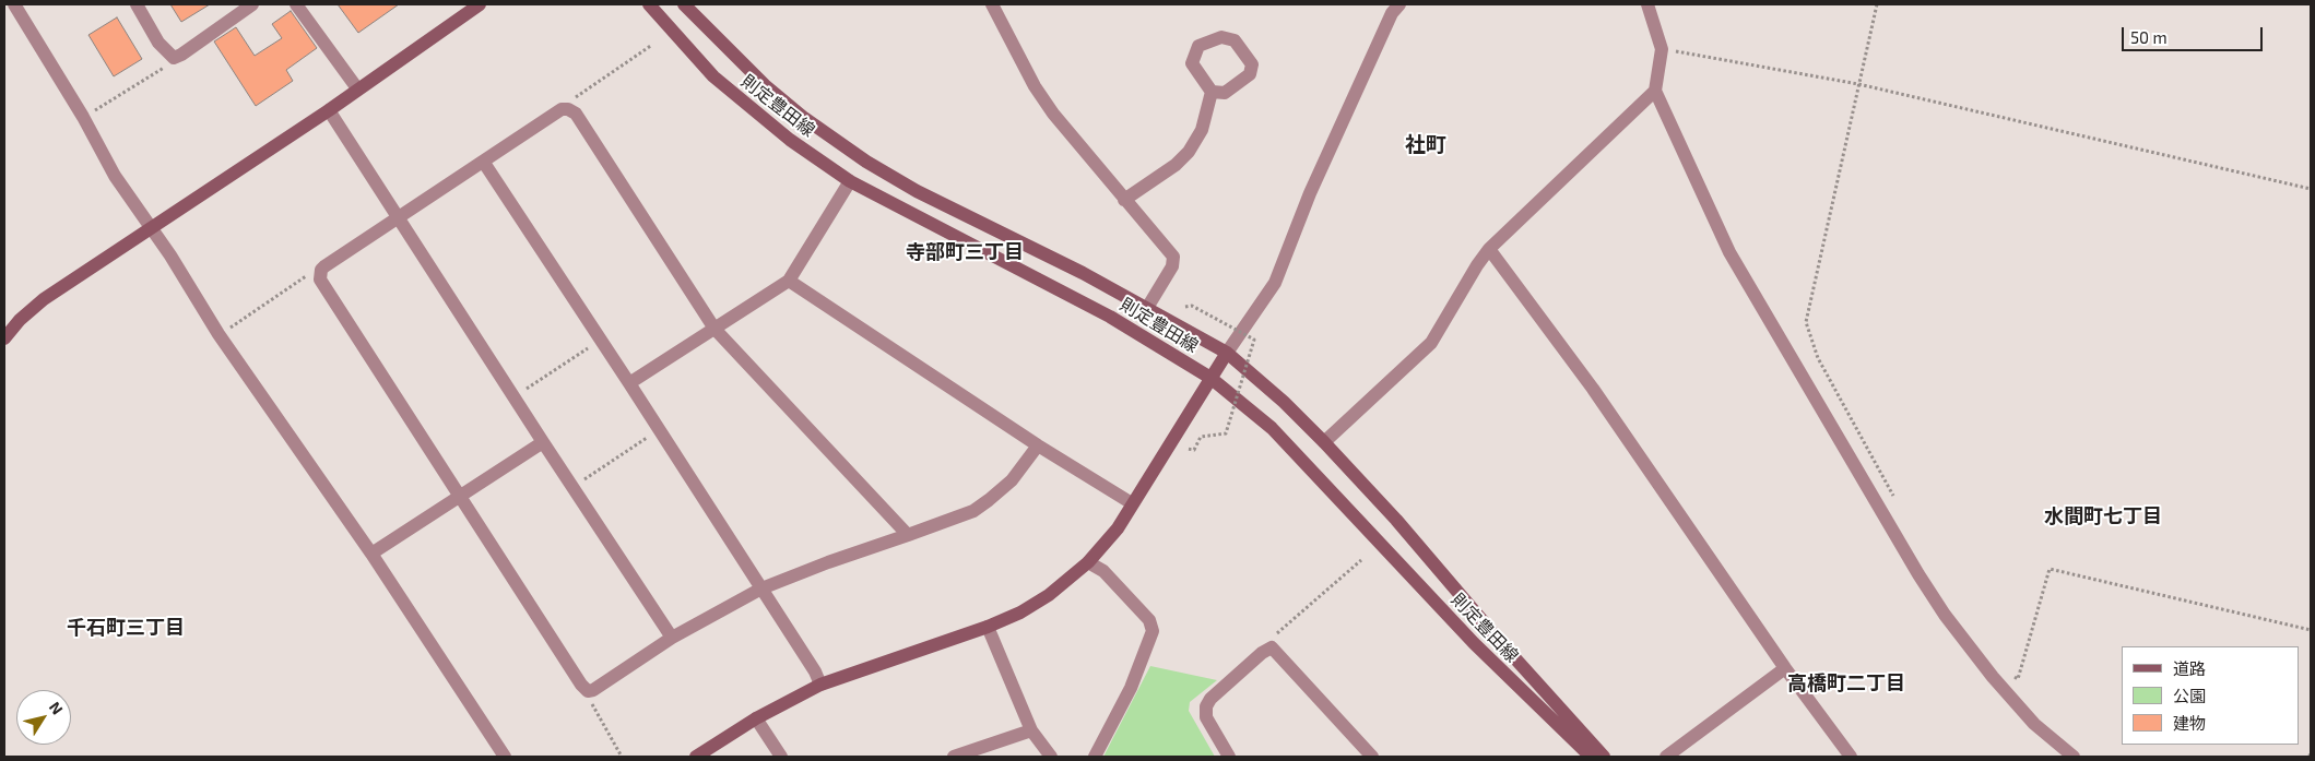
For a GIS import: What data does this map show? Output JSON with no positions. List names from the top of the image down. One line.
{"streets":{"main road":["則定豊田線"]},"districts":["社町","寺部町三丁目","水間町七丁目","千石町三丁目","高橋町二丁目"],"legend":["道路","公園","建物"],"scale_bar":"50 m","north":"top right"}
